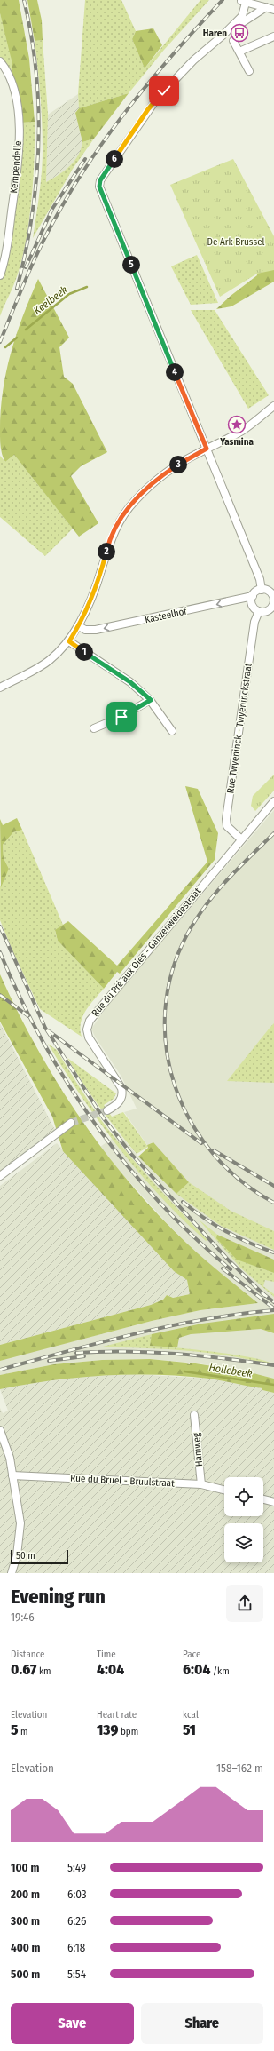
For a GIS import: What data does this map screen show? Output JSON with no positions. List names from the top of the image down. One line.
{"streets":{"street":["Kempendelle","Kasteelhof","Rue Twyeninck - Twyeninckstraat","Rue du Pré aux Oies - Ganzenweidestraat","Hamweg","Rue du Bruel - Bruulstraat"]},"crossings":[["Kasteelhof","Rue Twyeninck - Twyeninckstraat"],["Rue Twyeninck - Twyeninckstraat","Rue du Pré aux Oies - Ganzenweidestraat"],["Hamweg","Rue du Bruel - Bruulstraat"]],"one_way":["Kasteelhof"],"water":["Keelbeek","Hollebeek"],"parks":["De Ark Brussel"],"places":{"bus stop":["Haren"],"place":["Yasmina"]},"scale_bar":"50 m","page":{"pins":["6","5","4","3","2","1"],"scale":"50 m","heading":["Evening run","19:46"],"stats":[["Distance","0.67 km"],["Time","4:04"],["Pace","6:04 /km"],["Elevation","5 m"],["Heart rate","139 bpm"],["kcal","51"]],"chart":["Elevation","158–162 m"],"list":[{"name":"100 m","note":"5:49"},{"name":"200 m","note":"6:03"},{"name":"300 m","note":"6:26"},{"name":"400 m","note":"6:18"},{"name":"500 m","note":"5:54"}],"buttons":["Save","Share"]}}
